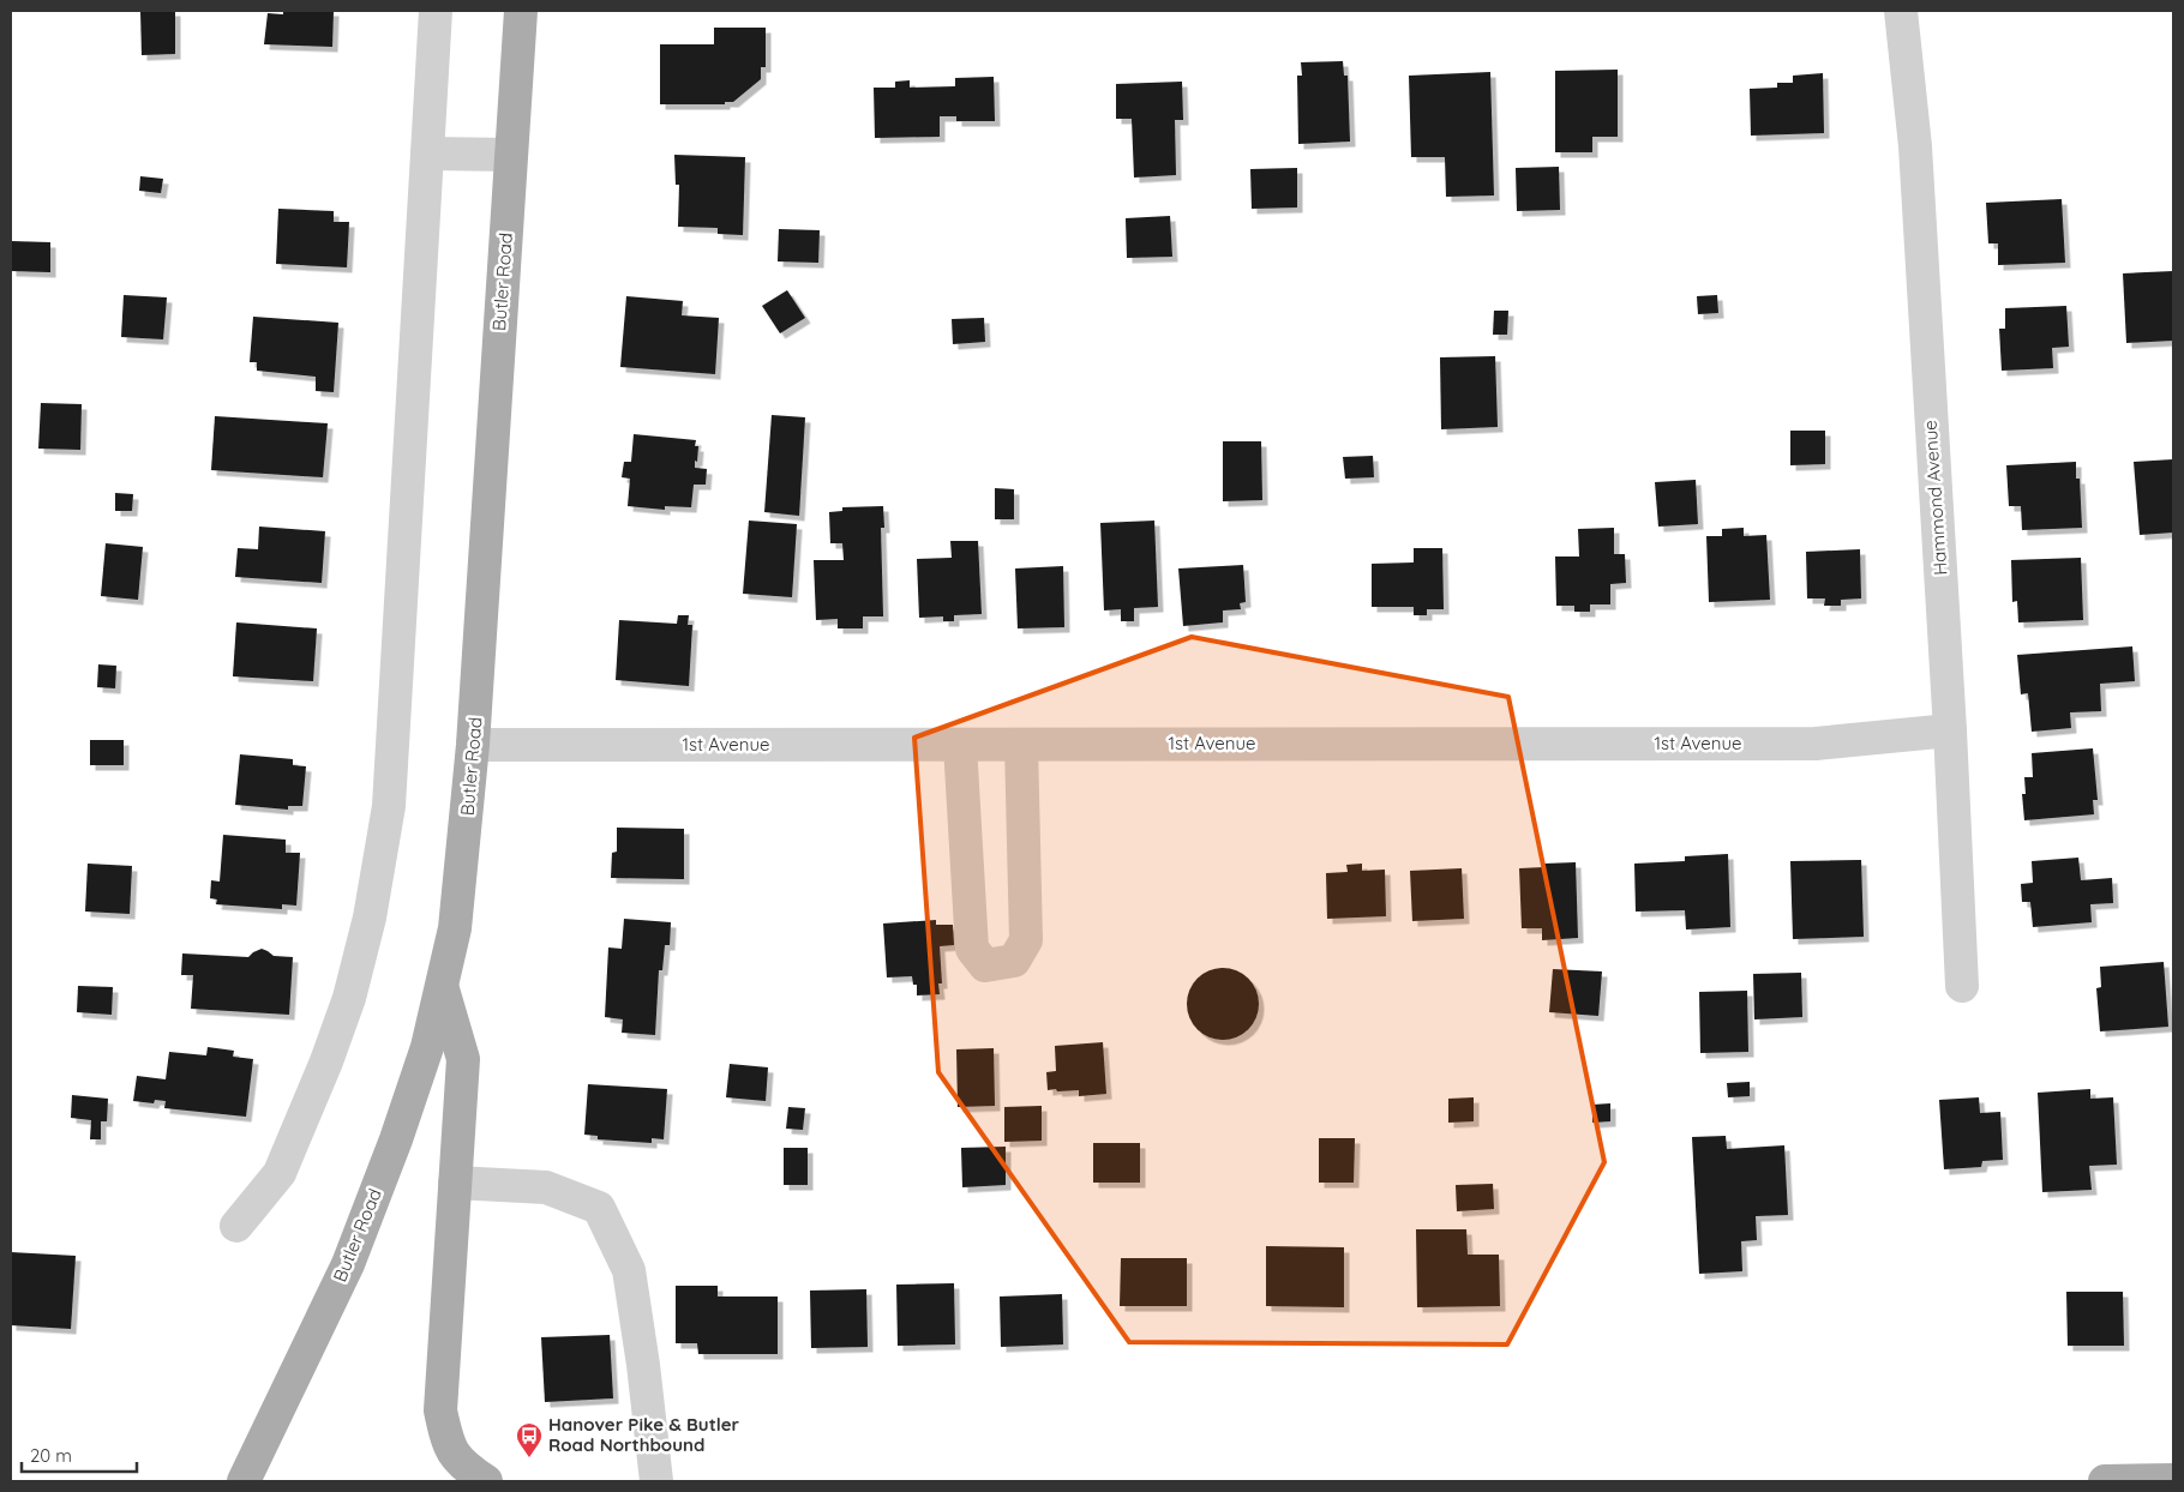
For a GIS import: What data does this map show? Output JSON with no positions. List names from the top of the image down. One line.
{"streets":{"main road":["Butler Road"],"street":["Hammond Avenue","1st Avenue"]},"crossings":[["Butler Road","1st Avenue"],["Hammond Avenue","1st Avenue"]],"places":{"bus stop":["Hanover Pike & Butler Road Northbound"]},"scale_bar":"20 m"}
